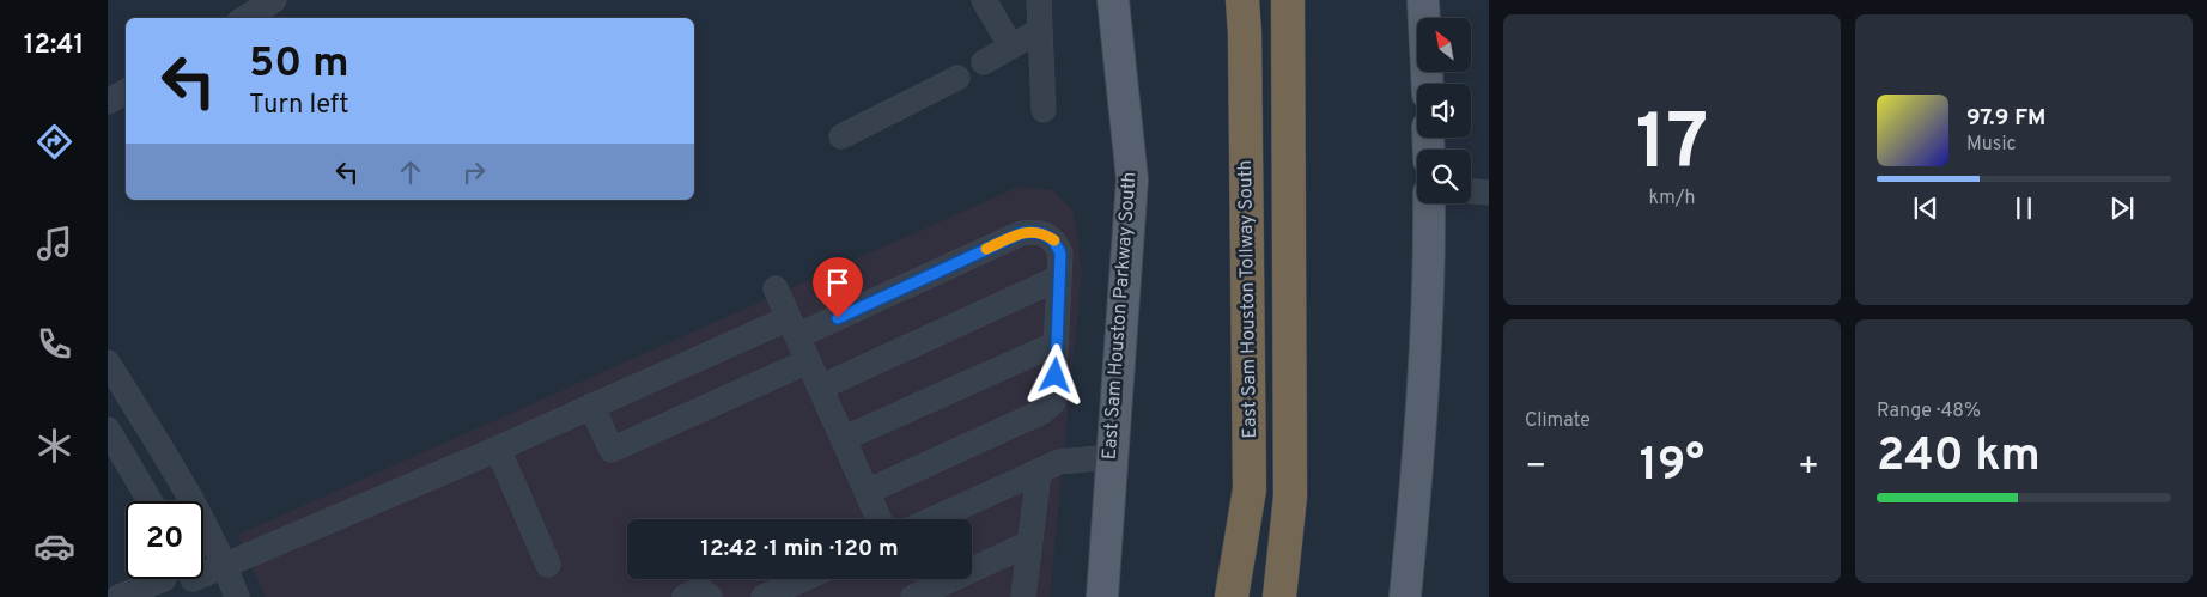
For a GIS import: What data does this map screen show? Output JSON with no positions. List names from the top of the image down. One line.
{"streets":{"highway":["East Sam Houston Tollway South"],"main road":["East Sam Houston Parkway South"]},"north":"top left","page":{"tabs":"12:41","tile":[["17","km/h"],"Climate",["Range · 48%","240 km"]],"turn":["50 m","Turn left"],"song":["97.9 FM","Music"],"heat":["−","19°","+"],"limit":"20","trip":"12:42 · 1 min · 120 m"}}
